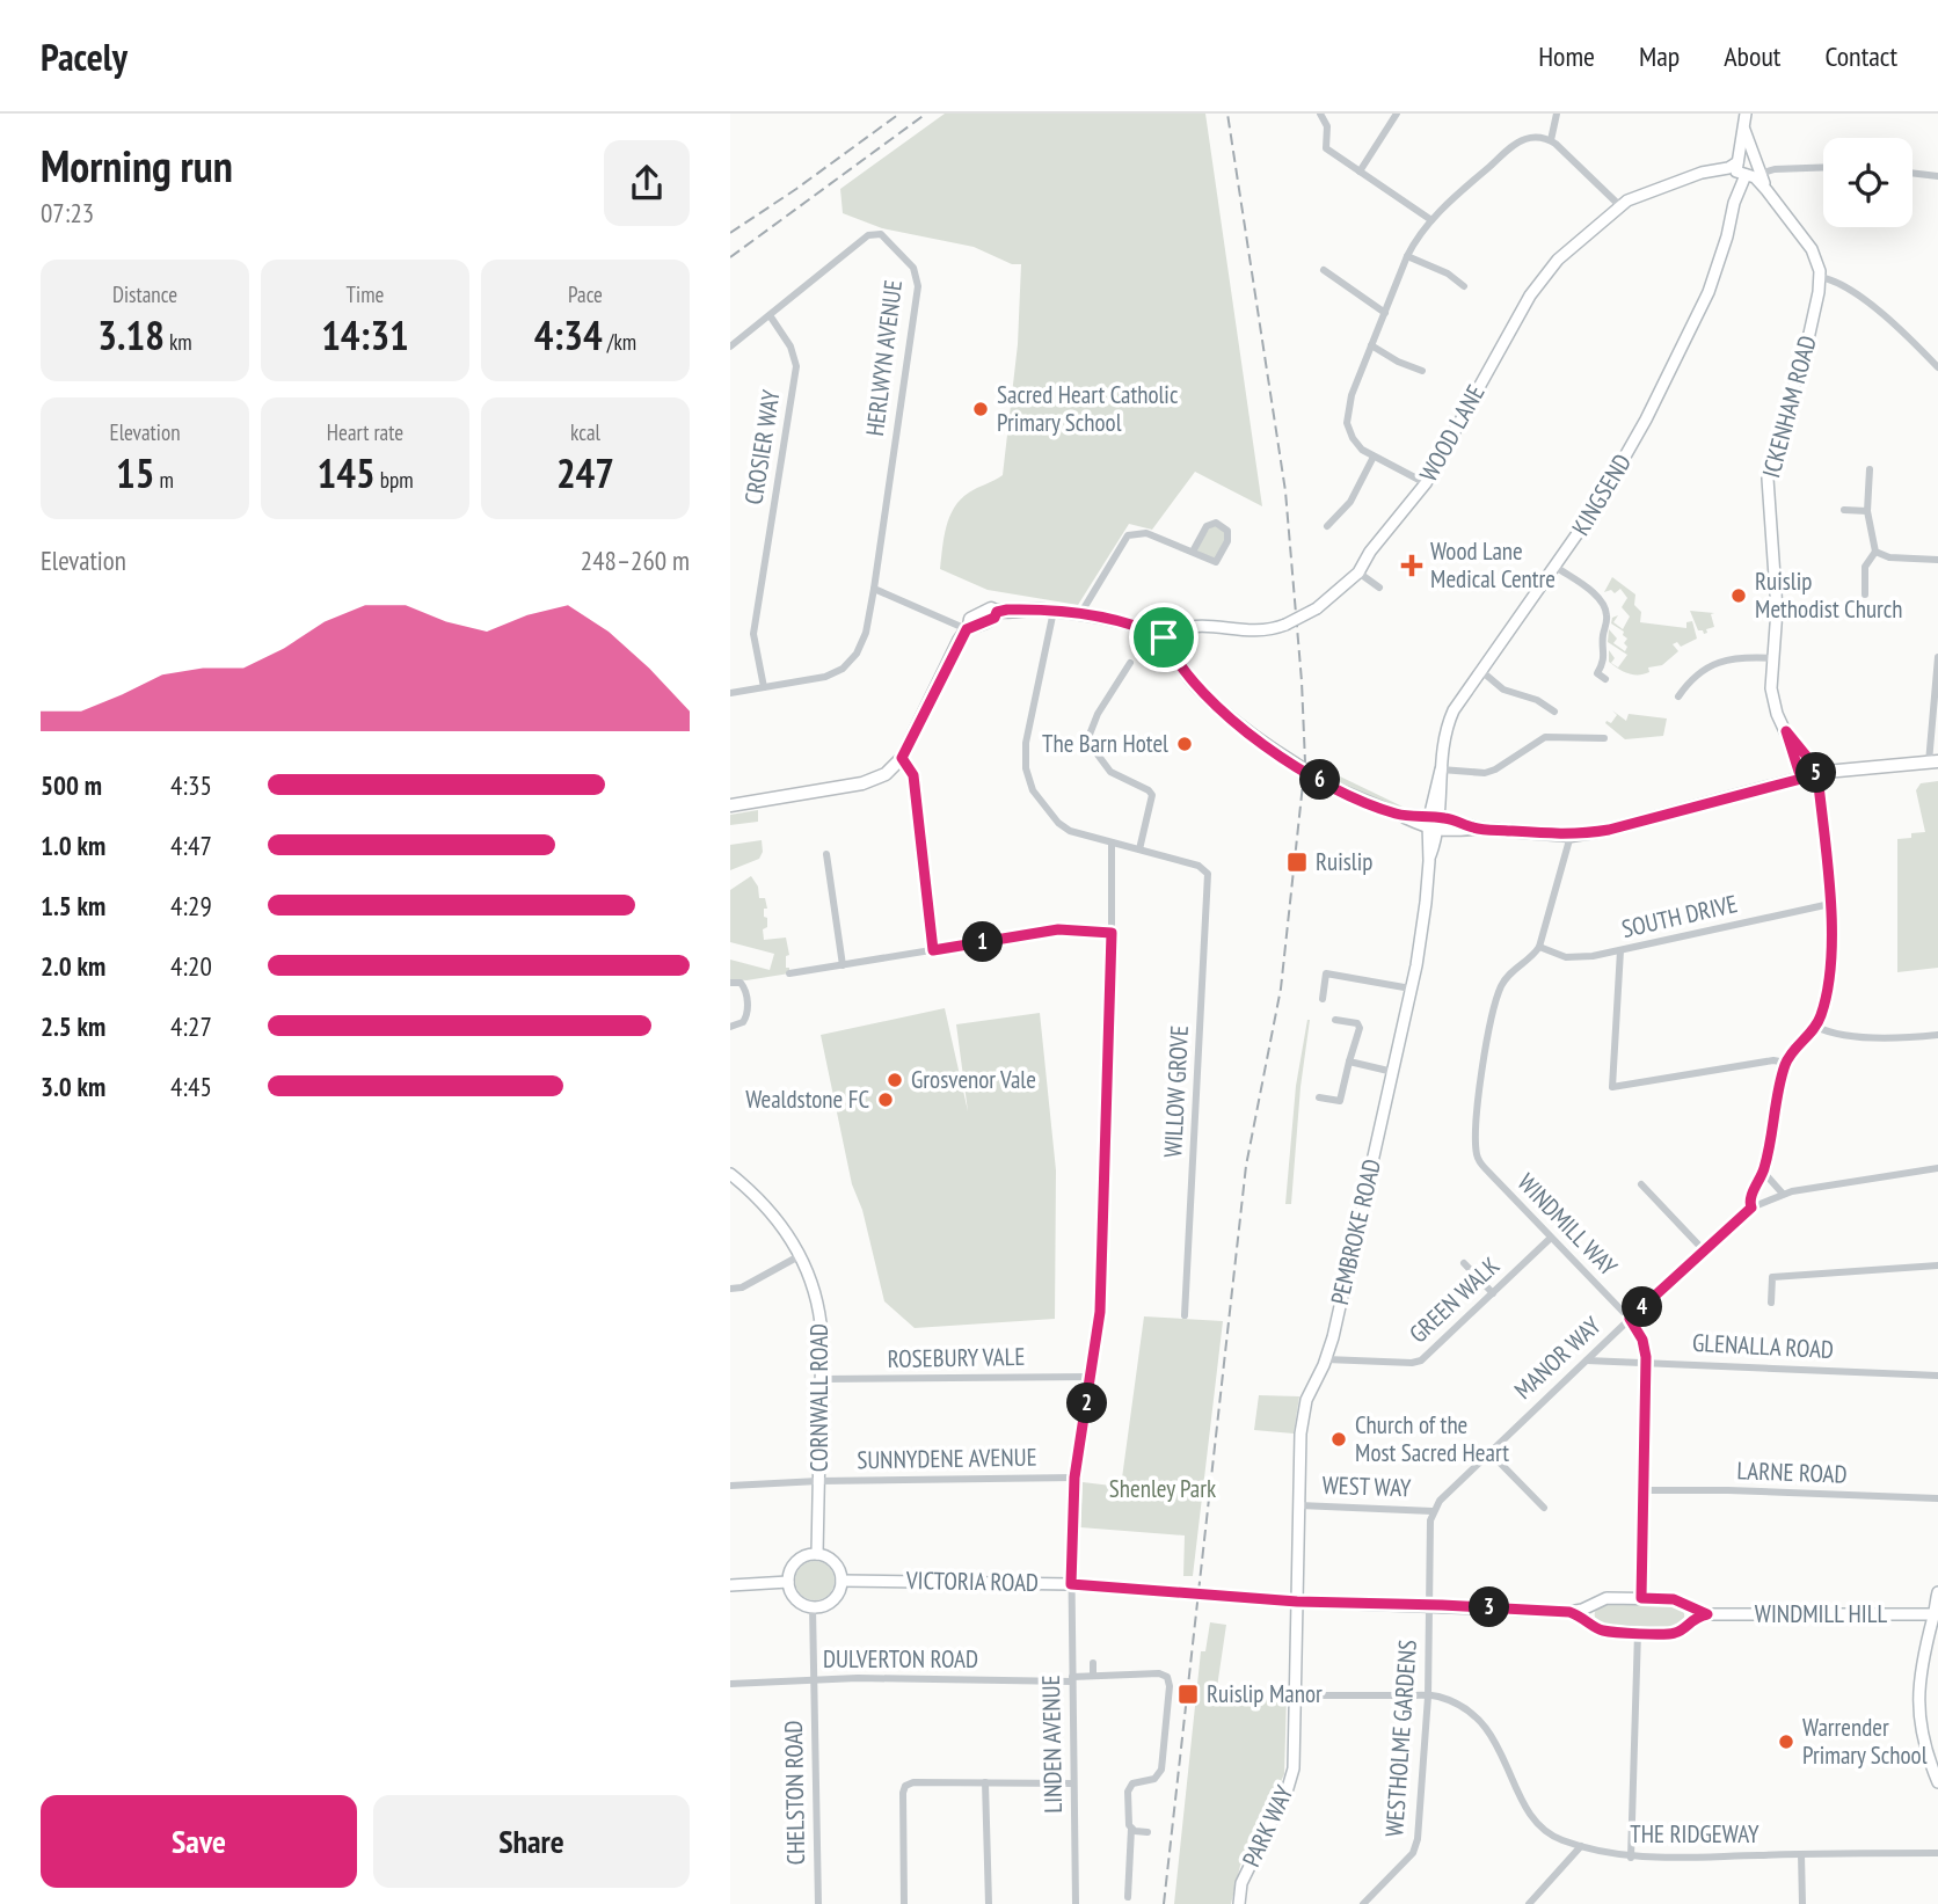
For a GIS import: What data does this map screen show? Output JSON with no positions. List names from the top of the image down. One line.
{"streets":{"street":["HERLWYN AVENUE","ICKENHAM ROAD","WOOD LANE","CROSIER WAY","KINGSEND","SOUTH DRIVE","WILLOW GROVE","WINDMILL WAY","PEMBROKE ROAD","GREEN WALK","GLENALLA ROAD","ROSEBURY VALE","MANOR WAY","CORNWALL ROAD","SUNNYDENE AVENUE","LARNE ROAD","WEST WAY","VICTORIA ROAD","WINDMILL HILL","DULVERTON ROAD","WESTHOLME GARDENS","LINDEN AVENUE","CHELSTON ROAD","PARK WAY","THE RIDGEWAY"]},"crossings":[["HERLWYN AVENUE","CROSIER WAY"],["WOOD LANE","KINGSEND"],["KINGSEND","PEMBROKE ROAD"],["SOUTH DRIVE","WINDMILL WAY"],["WINDMILL WAY","GREEN WALK"],["WINDMILL WAY","MANOR WAY"],["PEMBROKE ROAD","GREEN WALK"],["PEMBROKE ROAD","WEST WAY"],["PEMBROKE ROAD","VICTORIA ROAD"],["PEMBROKE ROAD","WINDMILL HILL"],["PEMBROKE ROAD","PARK WAY"],["GLENALLA ROAD","MANOR WAY"],["ROSEBURY VALE","CORNWALL ROAD"],["ROSEBURY VALE","LINDEN AVENUE"],["MANOR WAY","WEST WAY"],["CORNWALL ROAD","SUNNYDENE AVENUE"],["CORNWALL ROAD","VICTORIA ROAD"],["CORNWALL ROAD","CHELSTON ROAD"],["SUNNYDENE AVENUE","LINDEN AVENUE"],["VICTORIA ROAD","WINDMILL HILL"],["VICTORIA ROAD","LINDEN AVENUE"],["VICTORIA ROAD","CHELSTON ROAD"],["VICTORIA ROAD","PARK WAY"],["WINDMILL HILL","WESTHOLME GARDENS"],["WINDMILL HILL","PARK WAY"],["DULVERTON ROAD","LINDEN AVENUE"],["DULVERTON ROAD","CHELSTON ROAD"],["WESTHOLME GARDENS","THE RIDGEWAY"]],"parks":["Shenley Park"],"places":{"other":["Sacred Heart Catholic Primary School","Ruislip Methodist Church","The Barn Hotel","Grosvenor Vale","Wealdstone FC","Church of the Most Sacred Heart","Warrender Primary School"],"health":["Wood Lane Medical Centre"],"transit":["Ruislip","Ruislip Manor"]},"page":{"header":"Pacely","nav":["Home","Map","About","Contact"],"heading":["Morning run","07:23"],"stats":[["Distance","3.18 km"],["Time","14:31"],["Pace","4:34 /km"],["Elevation","15 m"],["Heart rate","145 bpm"],["kcal","247"]],"chart":["Elevation","248–260 m"],"pins":["5","6","1","4","2","3"],"list":[{"name":"500 m","note":"4:35"},{"name":"1.0 km","note":"4:47"},{"name":"1.5 km","note":"4:29"},{"name":"2.0 km","note":"4:20"},{"name":"2.5 km","note":"4:27"},{"name":"3.0 km","note":"4:45"}],"buttons":["Save","Share"]}}
